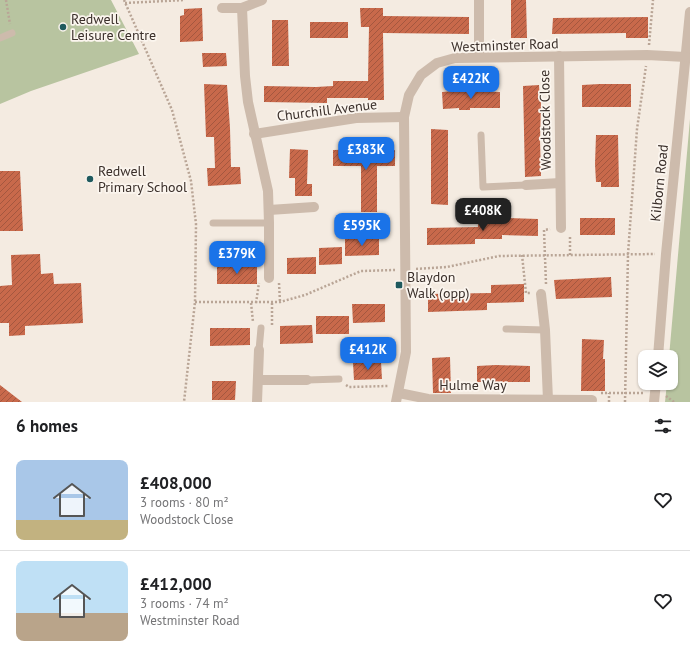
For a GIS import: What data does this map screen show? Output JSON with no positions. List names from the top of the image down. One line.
{"streets":{"street":["Westminster Road","Churchill Avenue","Woodstock Close","Kilborn Road","Hulme Way"]},"crossings":[["Westminster Road","Churchill Avenue"],["Westminster Road","Woodstock Close"],["Westminster Road","Kilborn Road"],["Westminster Road","Hulme Way"]],"places":{"other":["Redwell Leisure Centre","Redwell Primary School"],"transit":["Blaydon Walk (opp)"]},"page":{"price":["£422K","£383K","£408K","£595K","£379K","£412K"],"heading":"6 homes","list":[{"name":"£408,000","note":"3 rooms · 80 m² · Woodstock Close"},{"name":"£412,000","note":"3 rooms · 74 m² · Westminster Road"}]}}
